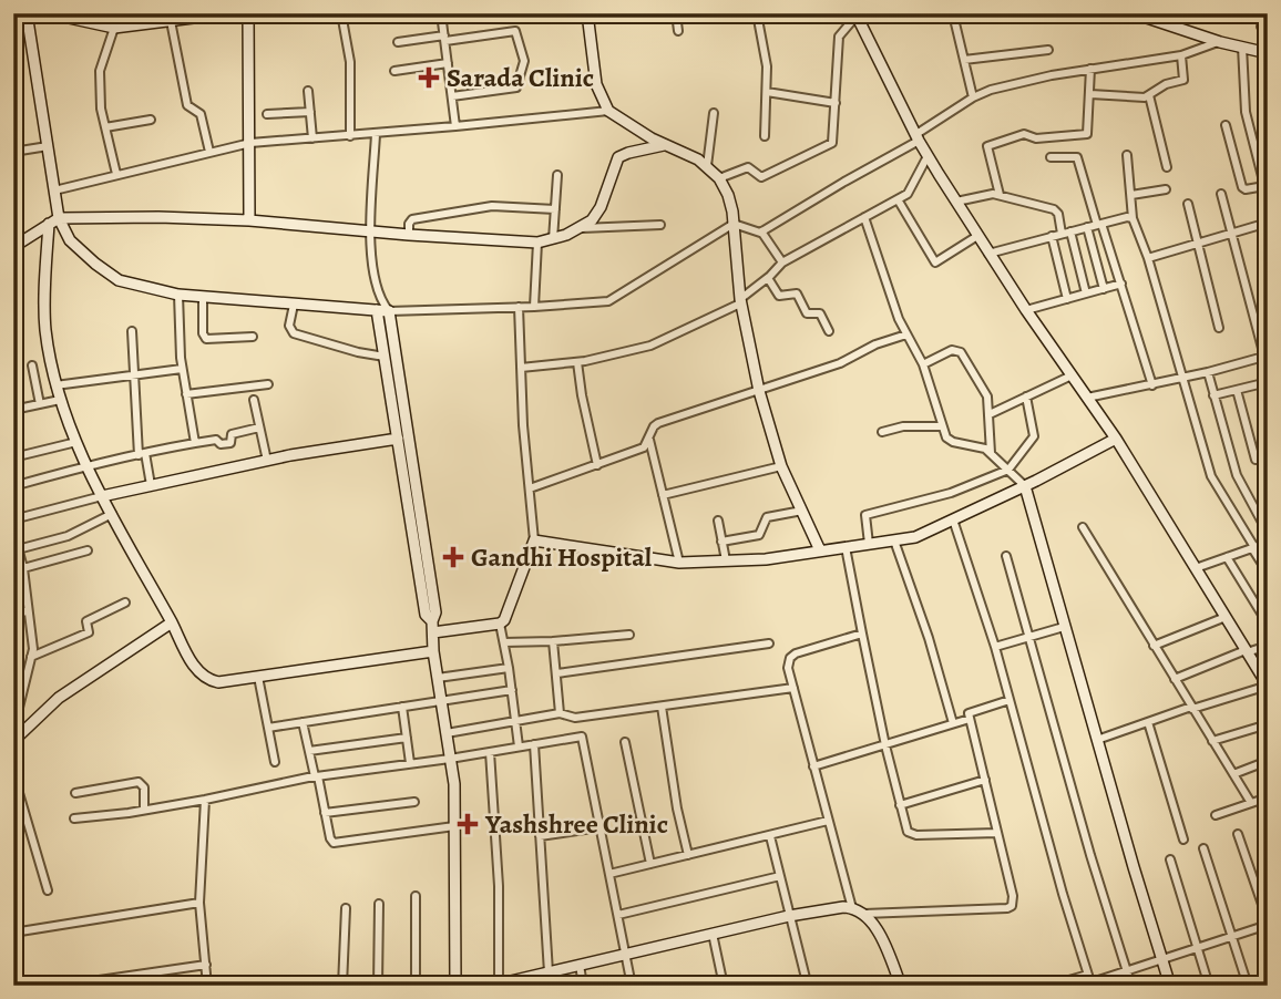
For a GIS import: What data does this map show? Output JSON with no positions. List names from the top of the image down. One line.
{"places":{"health":["Sarada Clinic","Gandhi Hospital","Yashshree Clinic"]}}
